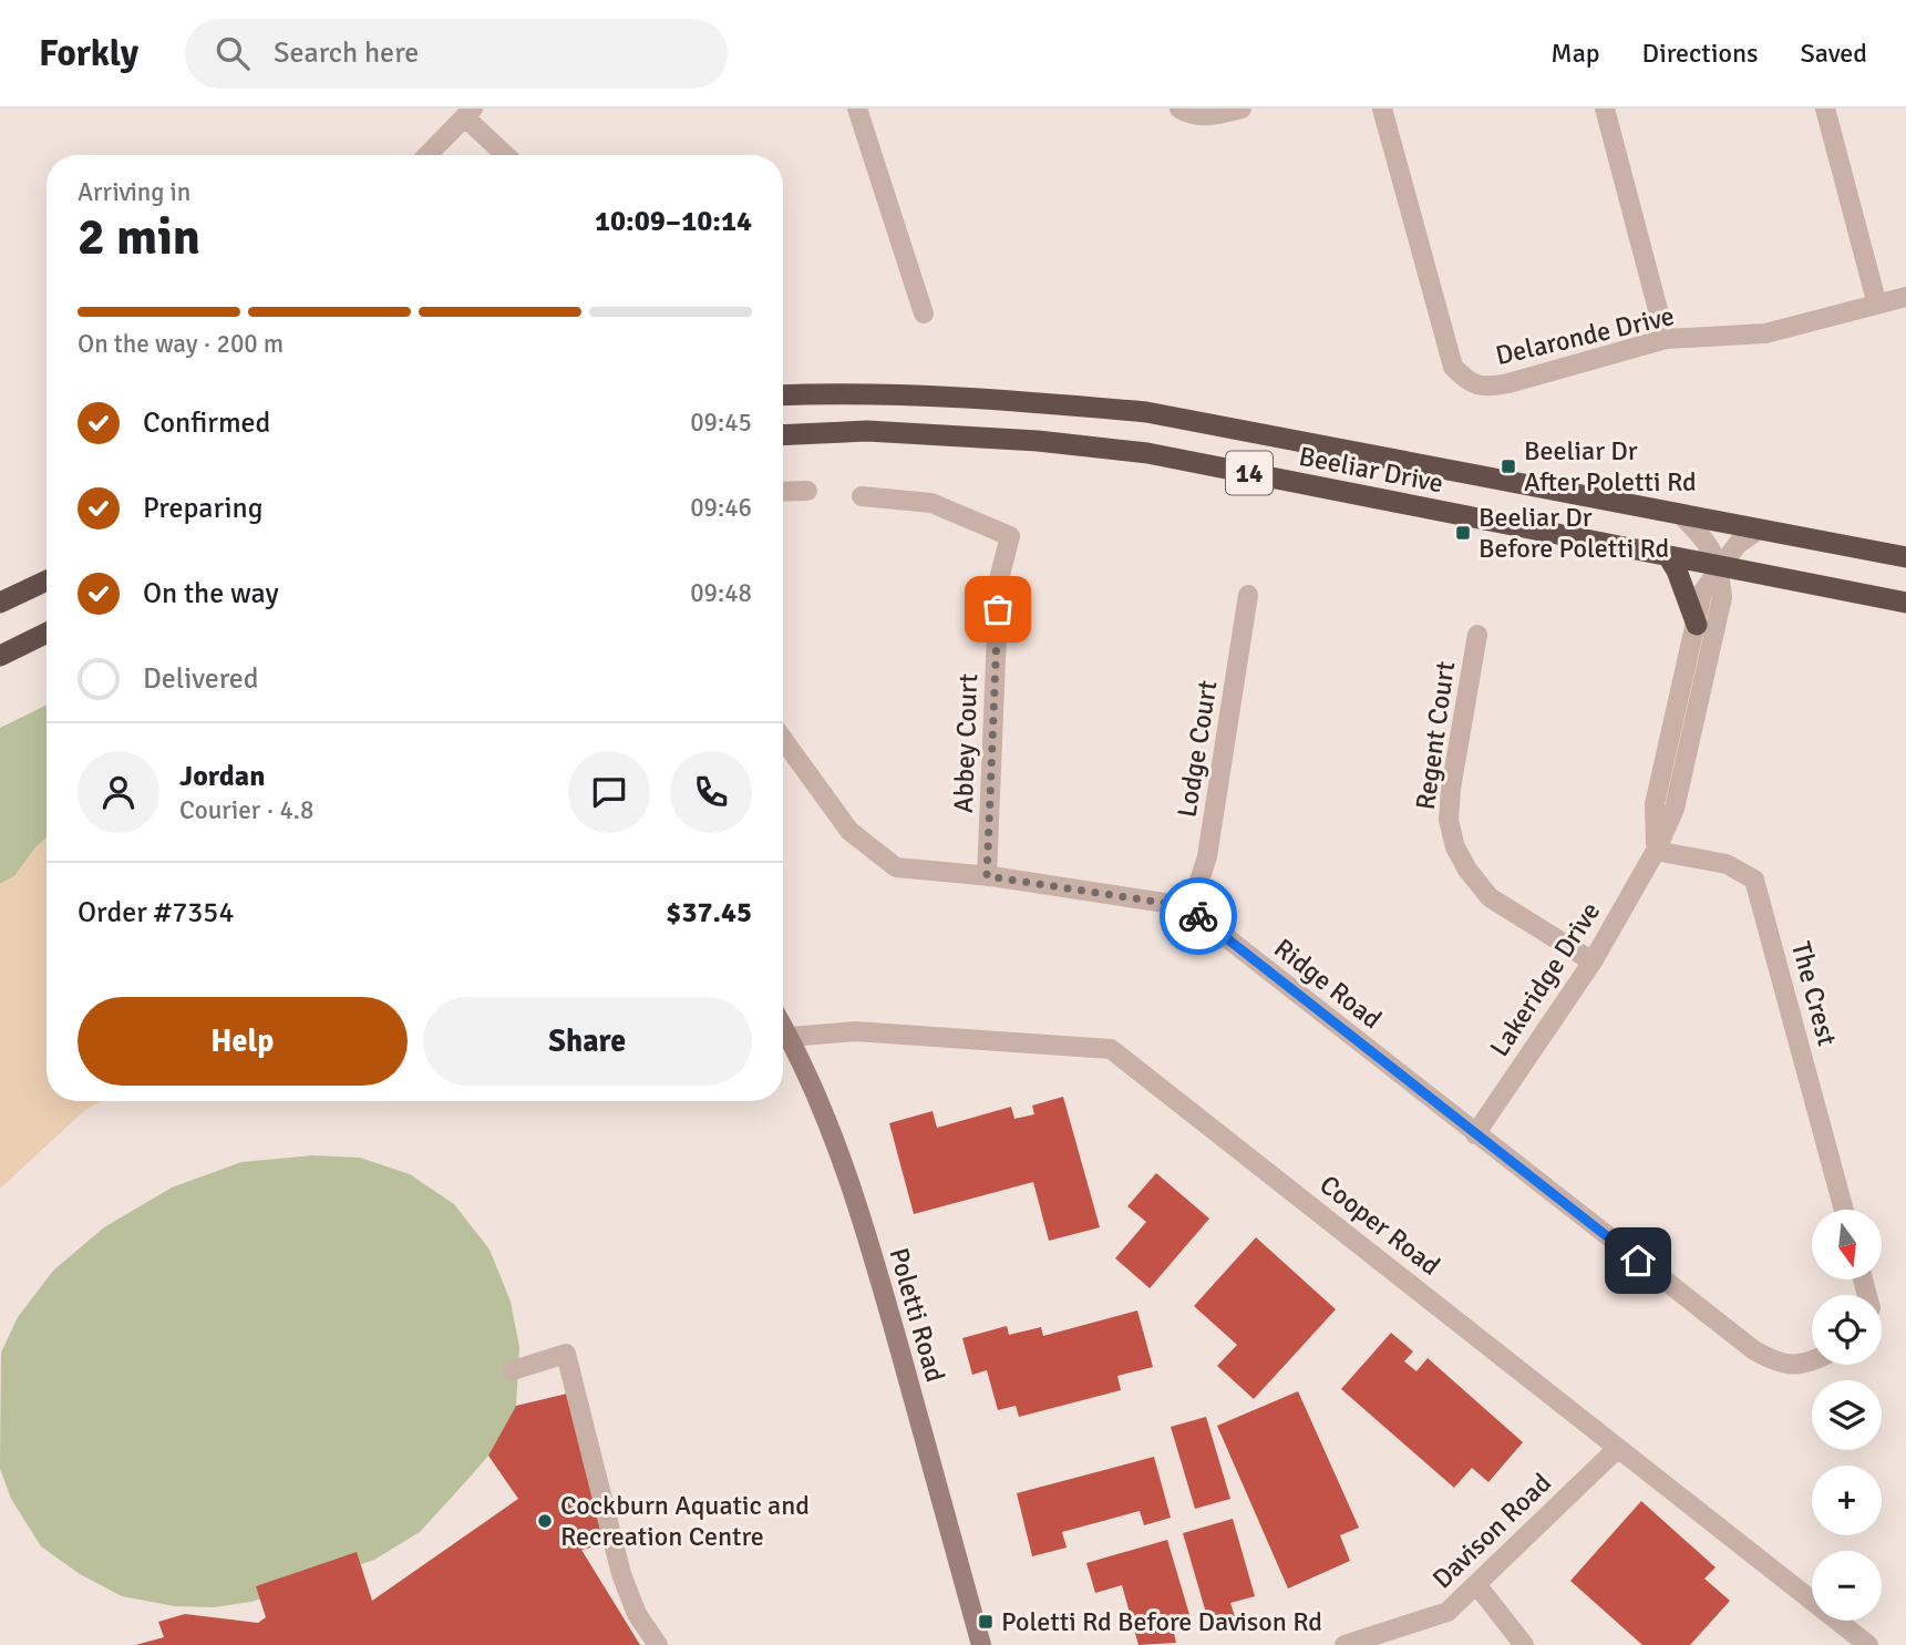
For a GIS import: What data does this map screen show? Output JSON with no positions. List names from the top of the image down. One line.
{"streets":{"highway":["Beeliar Drive","14"],"main road":["Poletti Road"],"street":["Delaronde Drive","Regent Court","Abbey Court","Lodge Court","Lakeridge Drive","Ridge Road","The Crest","Cooper Road","Davison Road"]},"crossings":[["Beeliar Drive","Lakeridge Drive"],["Regent Court","Lakeridge Drive"],["Abbey Court","Ridge Road"],["Lodge Court","Ridge Road"],["Lakeridge Drive","Ridge Road"],["Lakeridge Drive","The Crest"],["Cooper Road","Poletti Road"],["Cooper Road","Davison Road"]],"places":{"transit":["Beeliar Dr After Poletti Rd","Beeliar Dr Before Poletti Rd","Poletti Rd Before Davison Rd"],"other":["Cockburn Aquatic and Recreation Centre"]},"north":"bottom","page":{"header":"Forkly","search":"Search here","nav":["Map","Directions","Saved"],"heading":["2 min","Arriving in","10:09–10:14"],"panel":["Jordan","Courier · 4.8","Order #7354","$37.45"],"bar":"On the way · 200 m","list":[["Confirmed","09:45"],["Preparing","09:46"],["On the way","09:48"],"Delivered"],"buttons":["Help","Share"],"map_buttons":["+","−"]}}
